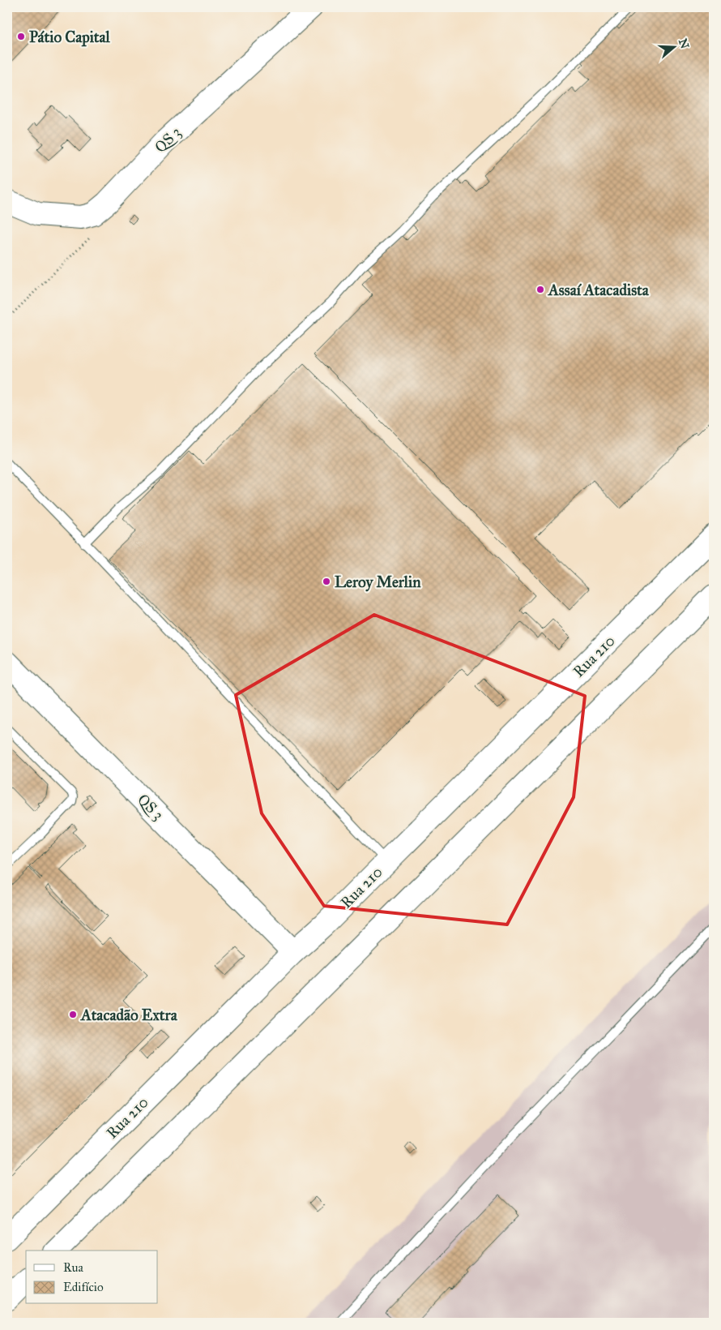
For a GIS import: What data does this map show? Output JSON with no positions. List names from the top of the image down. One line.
{"streets":{"main road":["QS 3","Rua 210"]},"crossings":[["QS 3","Rua 210"]],"places":["Pátio Capital","Assaí Atacadista","Leroy Merlin","Atacadão Extra"],"legend":["Rua","Edifício"],"north":"right"}
